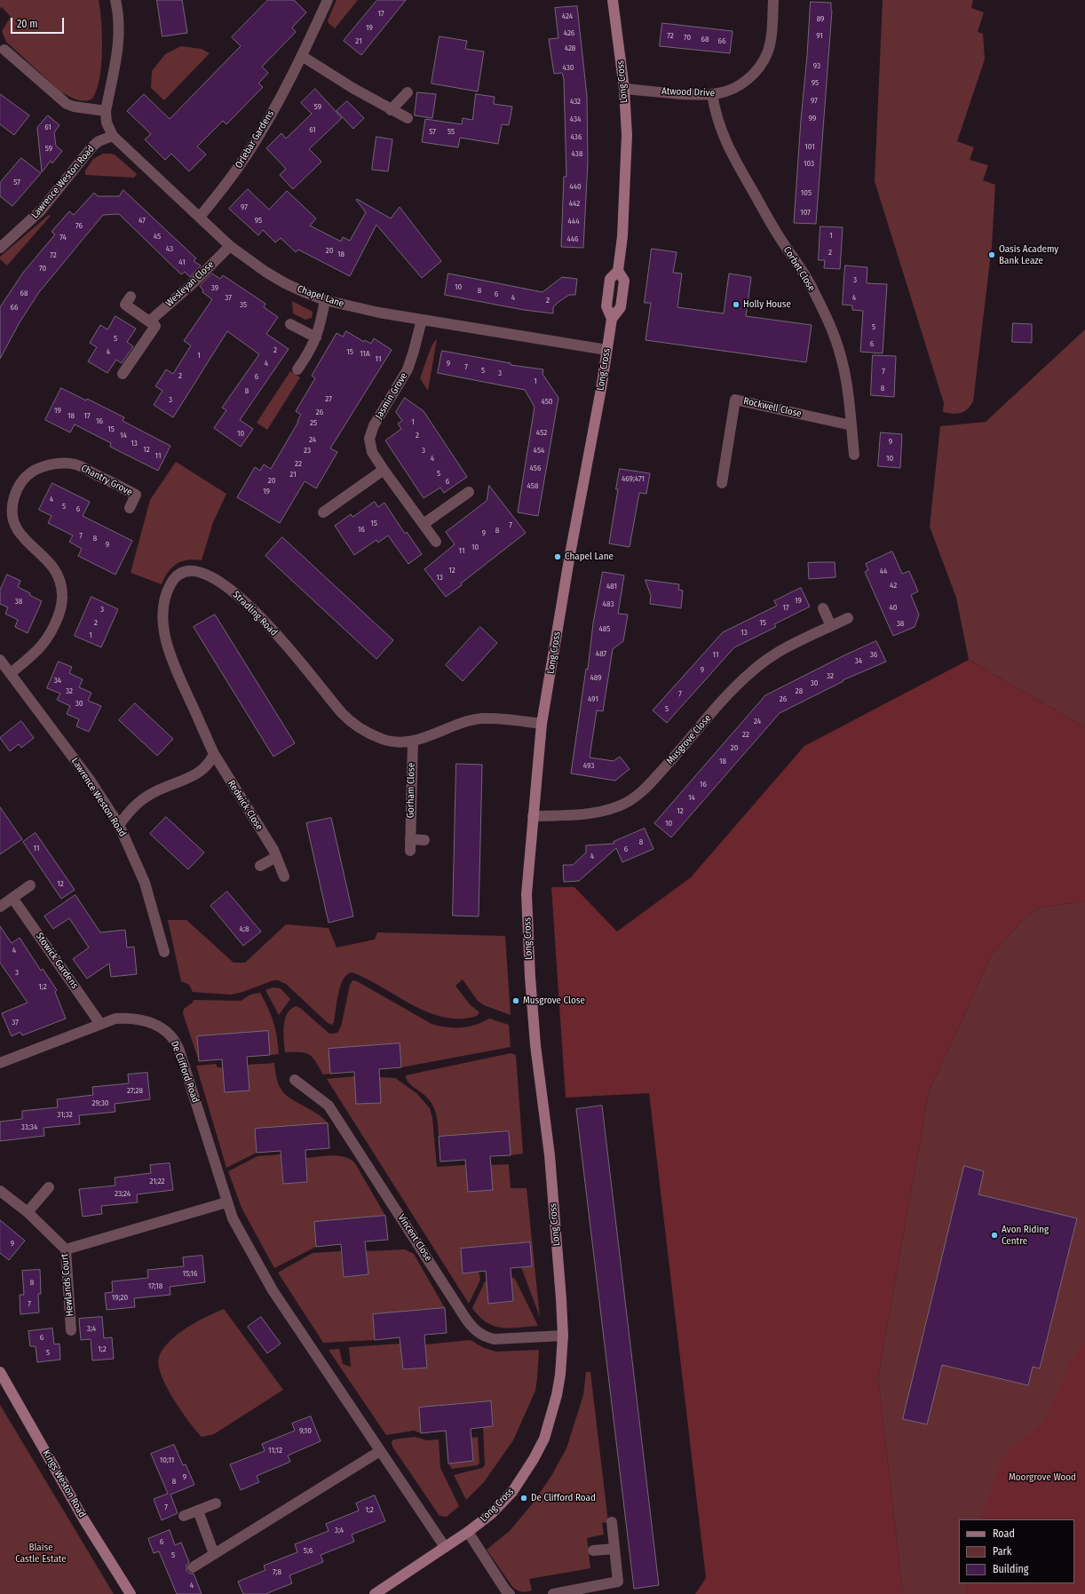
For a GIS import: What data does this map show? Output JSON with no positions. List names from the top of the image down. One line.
{"streets":{"street":["Long Cross","Atwood Drive","Orlebar Gardens","Lawrence Weston Road","Corbet Close","Wesleyan Close","Chapel Lane","Jasmin Grove","Rockwell Close","Chantry Grove","Stradling Road","Musgrove Close","Gorham Close","Redwick Close","Stowick Gardens","De Clifford Road","Vincent Close","Hewlands Court","Kings Weston Road"]},"crossings":[["Long Cross","Atwood Drive"],["Long Cross","Chapel Lane"],["Long Cross","Stradling Road"],["Long Cross","Musgrove Close"],["Long Cross","De Clifford Road"],["Long Cross","Vincent Close"],["Atwood Drive","Corbet Close"],["Orlebar Gardens","Chapel Lane"],["Lawrence Weston Road","Chapel Lane"],["Lawrence Weston Road","Chantry Grove"],["Corbet Close","Rockwell Close"],["Wesleyan Close","Chapel Lane"],["Chapel Lane","Jasmin Grove"],["Stradling Road","Gorham Close"],["Stradling Road","Redwick Close"],["Stowick Gardens","De Clifford Road"]],"parks":["Moorgrove Wood","Blaise Castle Estate"],"places":["Oasis Academy Bank Leaze","Holly House","Chapel Lane","Musgrove Close","Avon Riding Centre","De Clifford Road"],"house_numbers":["17","424","89","19","426","72","91","70","68","21","66","428","93","430","95","97","432","59","99","434","61","61","57","55","436","101","59","438","103","57","440","105","442","97","107","47","95","444","76","1","45","74","446","43","20","2","18","72","41","70","3","10","39","8","68","6","37","4","4","2","35","66","5","5","6","2","4","15","11A","1","11","4","9","7","5","7","3","2","6","1","8","8","27","3","450","19","26","18","17","16","1","25","15","452","10","14","2","24","9","13","12","23","3","454","11","4","10","22","456","5","21","469;471","20","6","458","19","4","5","6","15","7","16","8","9","7","8","9","10","11","12","44","13","42","481","19","38","483","17","40","3","2","15","38","485","13","1","487","11","36","34","9","32","489","34","30","32","28","7","491","26","30","5","24","22","20","18","493","16","14","12","10","8","11","6","4","12","4;8","4","3","1;2","37","27;28","29;30","31;32","33;34","21;22","23;24","9","15;16","8","17;18","19;20","7","3;4","6","1;2","5","9;10","11;12","10;11","9","8","7","1;2","3;4","6","5;6","5","7;8","4"],"legend":["Road","Park","Building"],"scale_bar":"20 m"}
